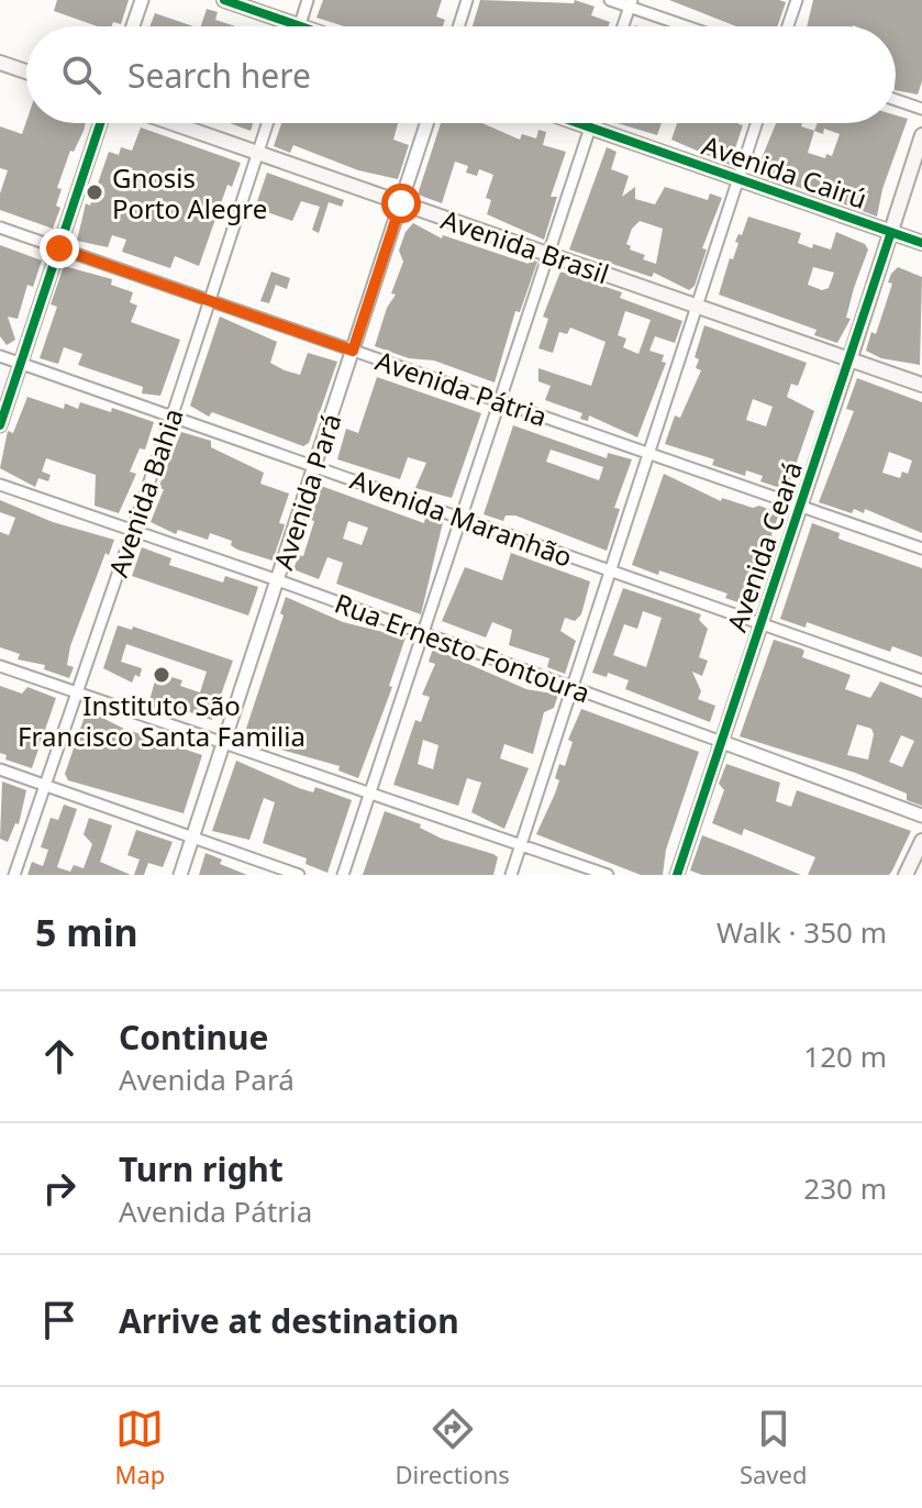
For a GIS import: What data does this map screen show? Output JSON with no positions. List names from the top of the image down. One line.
{"streets":{"main road":["Avenida Cairú","Avenida Brasil","Avenida Ceará"],"street":["Avenida Pátria","Avenida Pará","Avenida Bahia","Avenida Maranhão","Rua Ernesto Fontoura"]},"crossings":[["Avenida Cairú","Avenida Ceará"],["Avenida Brasil","Avenida Pará"],["Avenida Brasil","Avenida Bahia"],["Avenida Brasil","Avenida Ceará"],["Avenida Pátria","Avenida Pará"],["Avenida Pátria","Avenida Bahia"],["Avenida Pátria","Avenida Ceará"],["Avenida Pará","Avenida Maranhão"],["Avenida Pará","Rua Ernesto Fontoura"],["Avenida Bahia","Avenida Maranhão"],["Avenida Bahia","Rua Ernesto Fontoura"],["Avenida Maranhão","Avenida Ceará"],["Avenida Ceará","Rua Ernesto Fontoura"]],"places":["Gnosis Porto Alegre","Instituto São Francisco Santa Familia"],"page":{"search":"Search here","heading":["5 min","Walk · 350 m"],"list":[["Continue","Avenida Pará","120 m"],["Turn right","Avenida Pátria","230 m"],"Arrive at destination"],"nav":["Map","Directions","Saved"]}}
